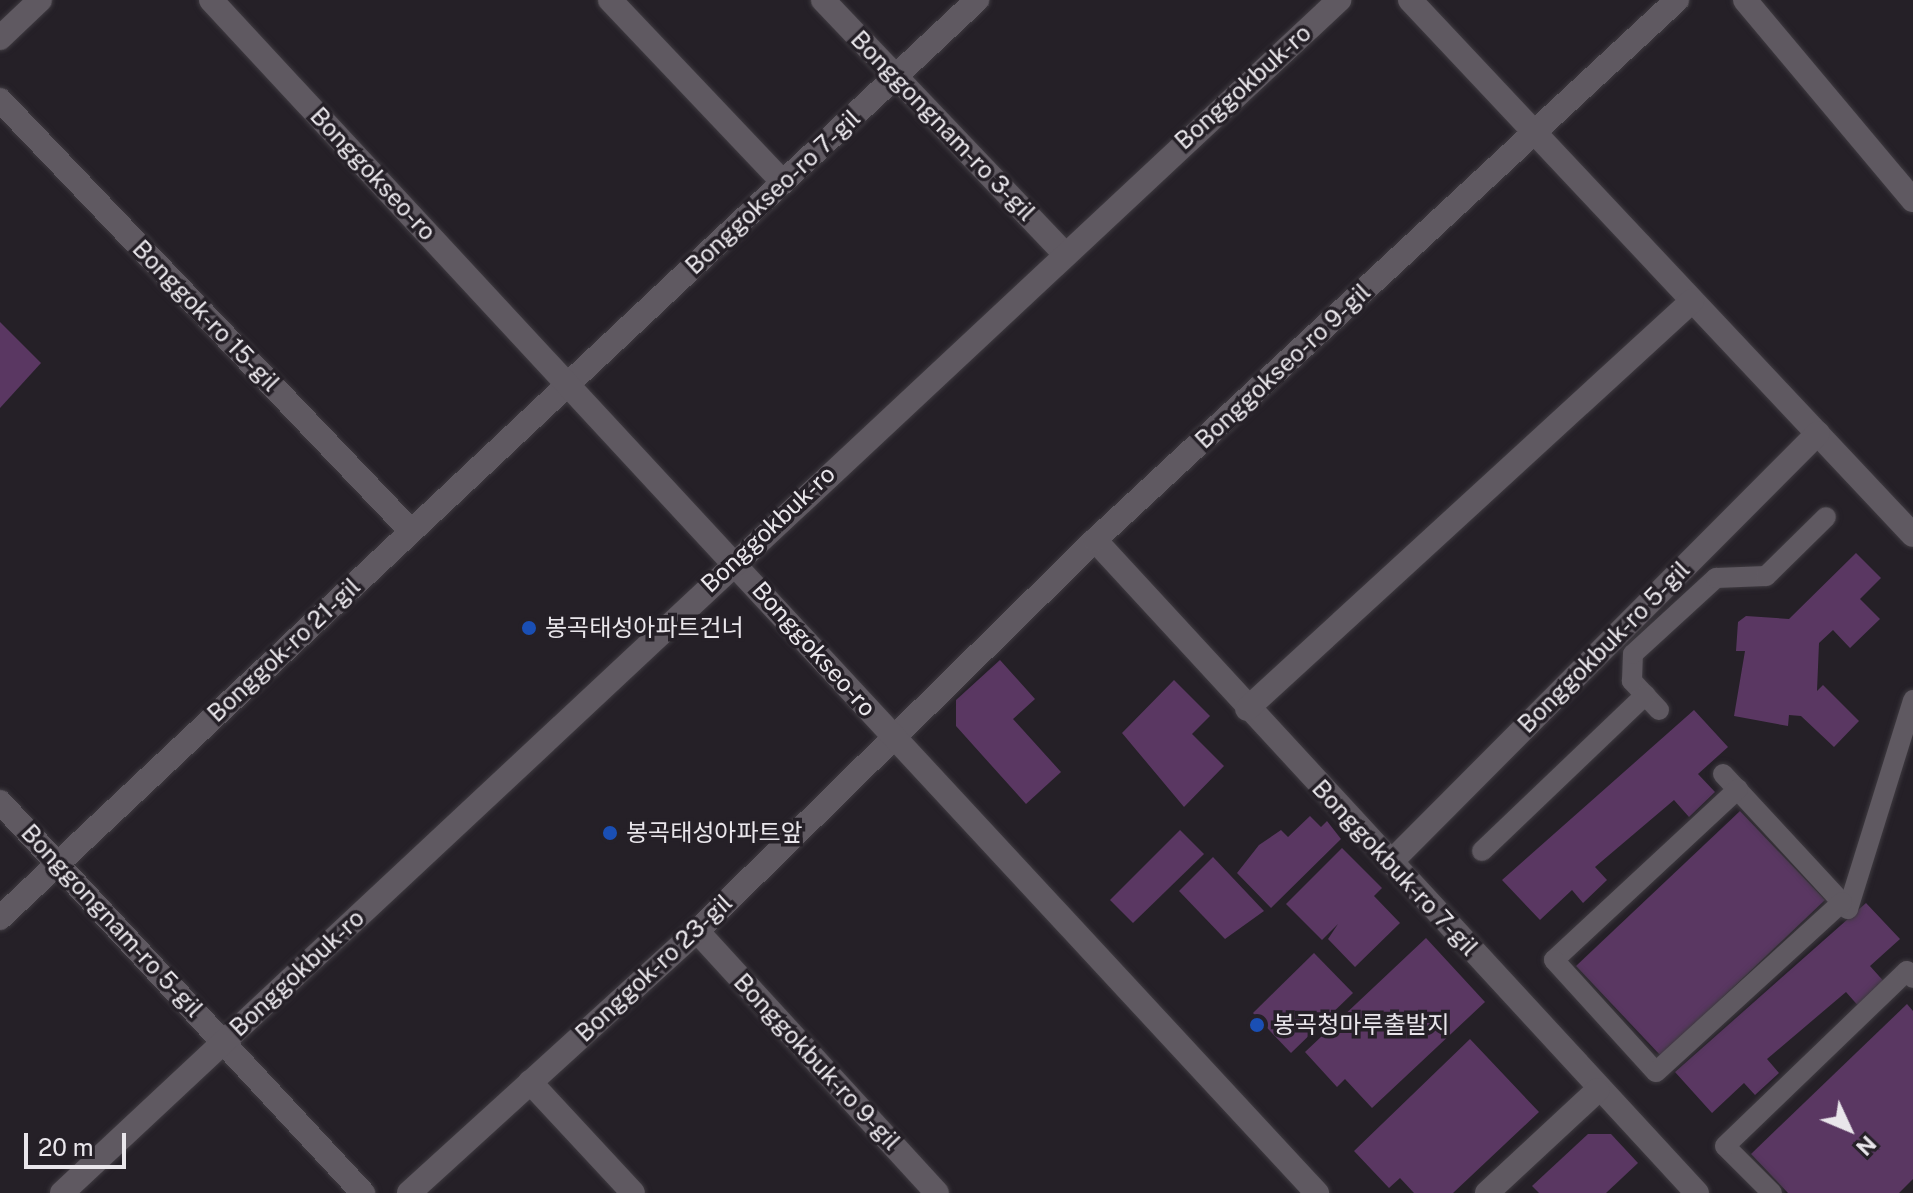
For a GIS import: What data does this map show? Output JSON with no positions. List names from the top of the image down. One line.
{"streets":{"street":["Bonggokbuk-ro","Bonggongnam-ro 3-gil","Bonggokseo-ro","Bonggokseo-ro 7-gil","Bonggok-ro 15-gil","Bonggokseo-ro 9-gil","Bonggokbuk-ro 5-gil","Bonggok-ro 21-gil","Bonggokbuk-ro 7-gil","Bonggongnam-ro 5-gil","Bonggok-ro 23-gil","Bonggokbuk-ro 9-gil"]},"crossings":[["Bonggokbuk-ro","Bonggongnam-ro 3-gil"],["Bonggokbuk-ro","Bonggokseo-ro"],["Bonggokbuk-ro","Bonggongnam-ro 5-gil"],["Bonggongnam-ro 3-gil","Bonggokseo-ro 7-gil"],["Bonggokseo-ro","Bonggokseo-ro 7-gil"],["Bonggokseo-ro","Bonggokseo-ro 9-gil"],["Bonggokseo-ro","Bonggok-ro 21-gil"],["Bonggokseo-ro","Bonggok-ro 23-gil"],["Bonggokseo-ro 7-gil","Bonggok-ro 21-gil"],["Bonggok-ro 15-gil","Bonggok-ro 21-gil"],["Bonggokseo-ro 9-gil","Bonggokbuk-ro 7-gil"],["Bonggokseo-ro 9-gil","Bonggok-ro 23-gil"],["Bonggokbuk-ro 5-gil","Bonggokbuk-ro 7-gil"],["Bonggok-ro 21-gil","Bonggongnam-ro 5-gil"],["Bonggok-ro 23-gil","Bonggokbuk-ro 9-gil"]],"places":["봉곡태성아파트건너","봉곡태성아파트앞","봉곡청마루출발지"],"scale_bar":"20 m","north":"bottom right"}
